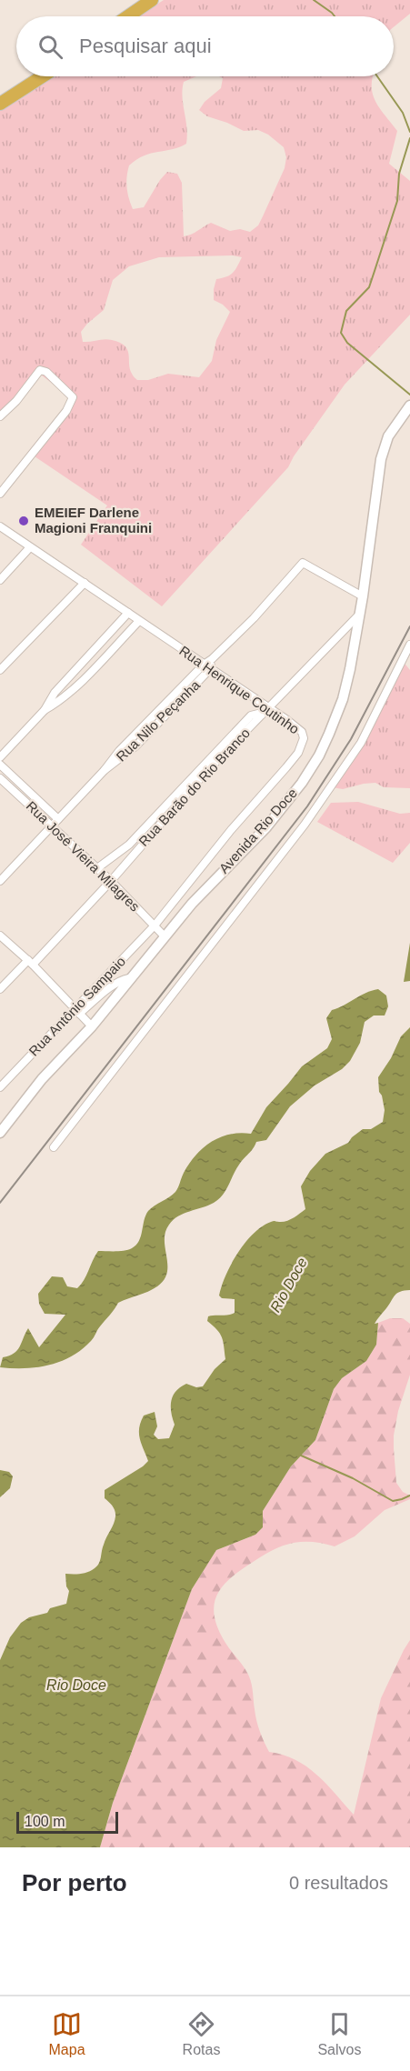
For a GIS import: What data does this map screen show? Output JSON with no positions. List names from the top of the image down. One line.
{"streets":{"street":["Rua Henrique Coutinho","Rua Nilo Peçanha","Rua Barão do Rio Branco","Avenida Rio Doce","Rua José Vieira Milagres","Rua Antônio Sampaio"]},"crossings":[["Rua Henrique Coutinho","Rua Nilo Peçanha"],["Rua Henrique Coutinho","Rua Barão do Rio Branco"],["Rua Henrique Coutinho","Rua José Vieira Milagres"],["Rua Henrique Coutinho","Rua Antônio Sampaio"],["Rua Nilo Peçanha","Avenida Rio Doce"],["Rua Nilo Peçanha","Rua José Vieira Milagres"],["Rua Barão do Rio Branco","Avenida Rio Doce"],["Rua Barão do Rio Branco","Rua José Vieira Milagres"],["Avenida Rio Doce","Rua José Vieira Milagres"],["Rua José Vieira Milagres","Rua Antônio Sampaio"]],"water":["Rio Doce"],"places":["EMEIEF Darlene Magioni Franquini"],"scale_bar":"100 m","page":{"search":"Pesquisar aqui","scale":"100 m","heading":["Por perto","0 resultados"],"nav":["Mapa","Rotas","Salvos"]}}
